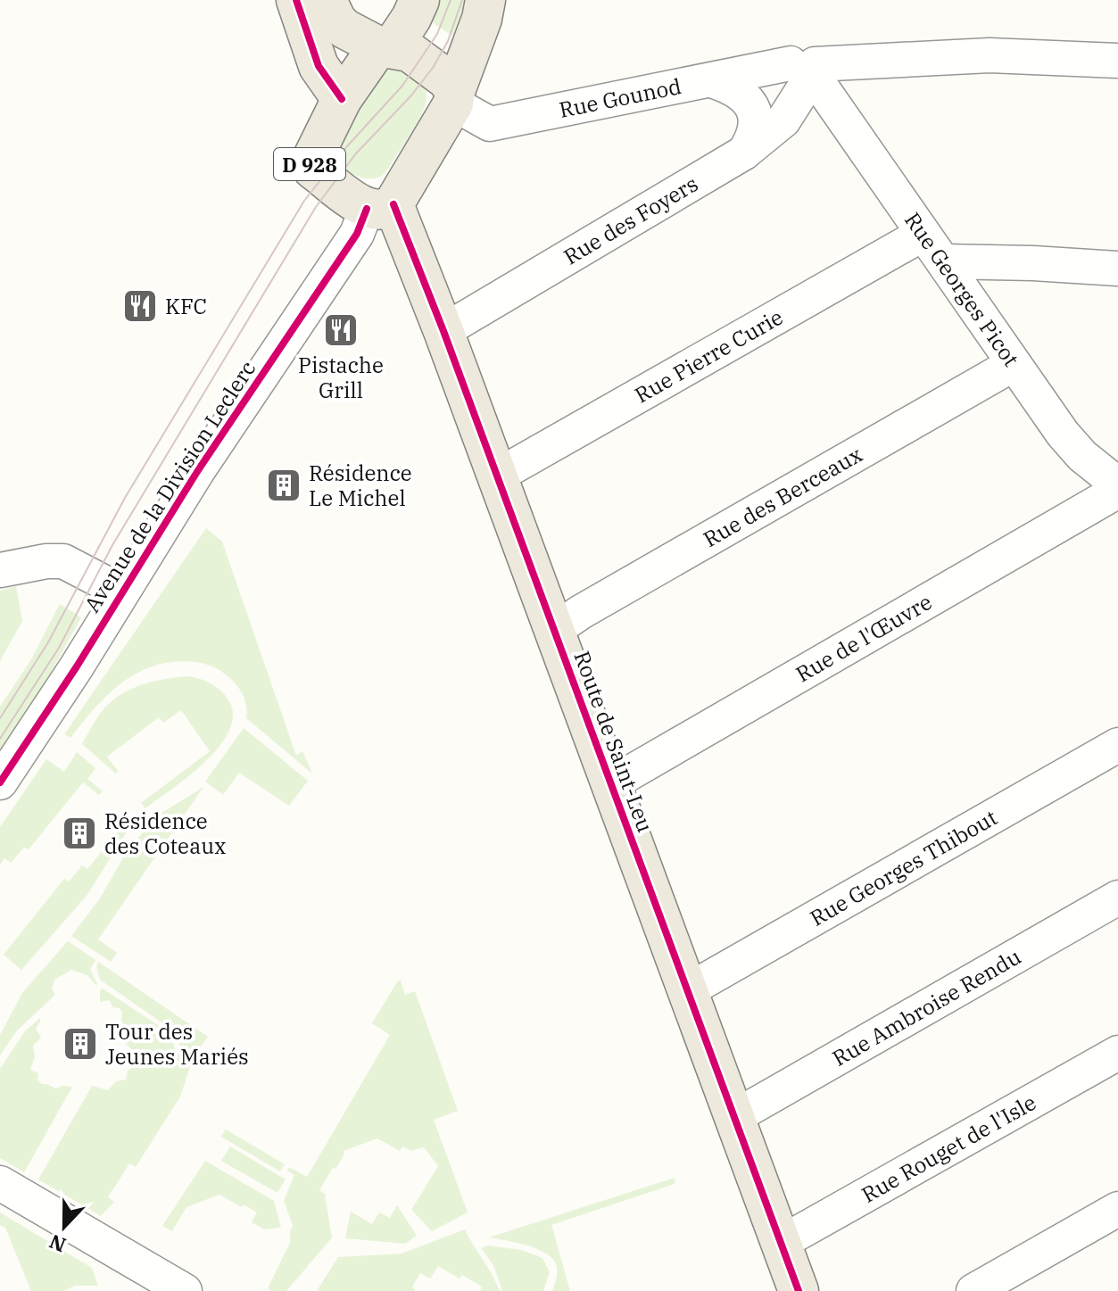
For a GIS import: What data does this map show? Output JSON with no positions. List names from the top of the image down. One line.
{"streets":{"main road":["D 928","Route de Saint-Leu"],"street":["Rue Gounod","Rue des Foyers","Rue Georges Picot","Rue Pierre Curie","Avenue de la Division Leclerc","Rue des Berceaux","Rue de l'Œuvre","Rue Georges Thibout","Rue Ambroise Rendu","Rue Rouget de l'Isle"]},"crossings":[["Rue Gounod","Rue des Foyers"],["Rue Gounod","Rue Georges Picot"],["D 928","Avenue de la Division Leclerc"],["D 928","Route de Saint-Leu"],["Rue des Foyers","Rue Georges Picot"],["Rue des Foyers","Route de Saint-Leu"],["Rue Georges Picot","Rue Pierre Curie"],["Rue Georges Picot","Rue des Berceaux"],["Rue Pierre Curie","Route de Saint-Leu"],["Avenue de la Division Leclerc","Route de Saint-Leu"],["Rue des Berceaux","Route de Saint-Leu"],["Rue de l'Œuvre","Route de Saint-Leu"],["Route de Saint-Leu","Rue Georges Thibout"],["Route de Saint-Leu","Rue Ambroise Rendu"],["Route de Saint-Leu","Rue Rouget de l'Isle"]],"places":{"restaurant":["KFC","Pistache Grill"],"building":["Résidence Le Michel","Résidence des Coteaux","Tour des Jeunes Mariés"]},"north":"bottom"}
